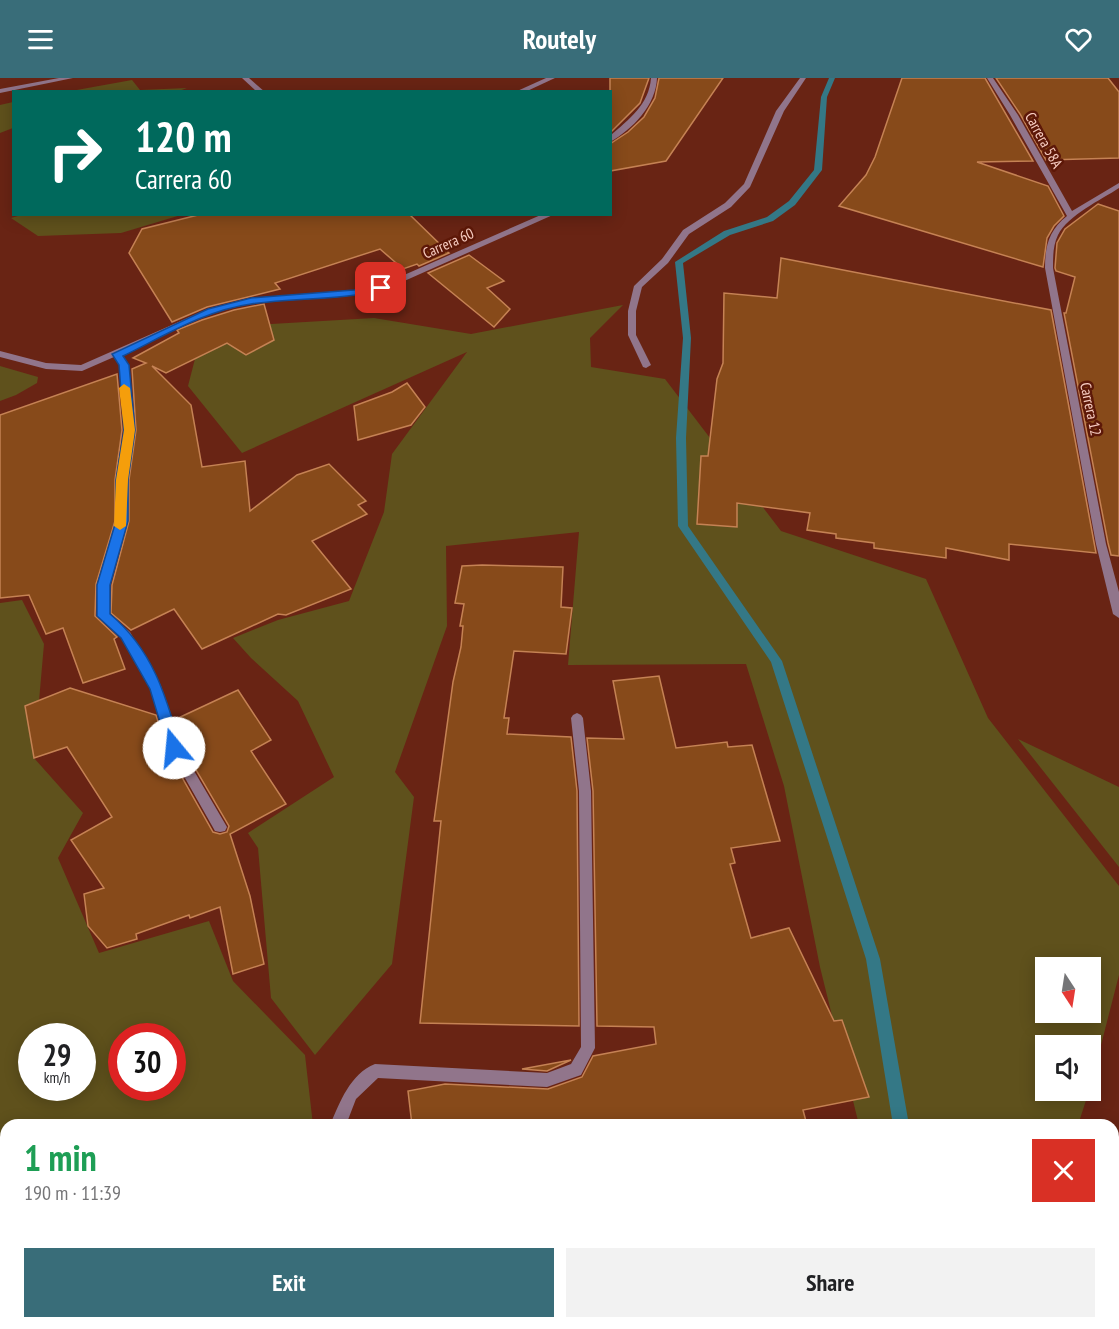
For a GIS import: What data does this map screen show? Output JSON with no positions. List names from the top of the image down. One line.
{"streets":{"street":["Carrera 58A","Carrera 60","Carrera 12"]},"crossings":[["Carrera 58A","Carrera 12"]],"north":"bottom","page":{"header":"Routely","turn":["120 m","Carrera 60"],"speed":"29 km/h","limit":"30","heading":["1 min","190 m · 11:39"],"buttons":["Exit","Share"]}}
